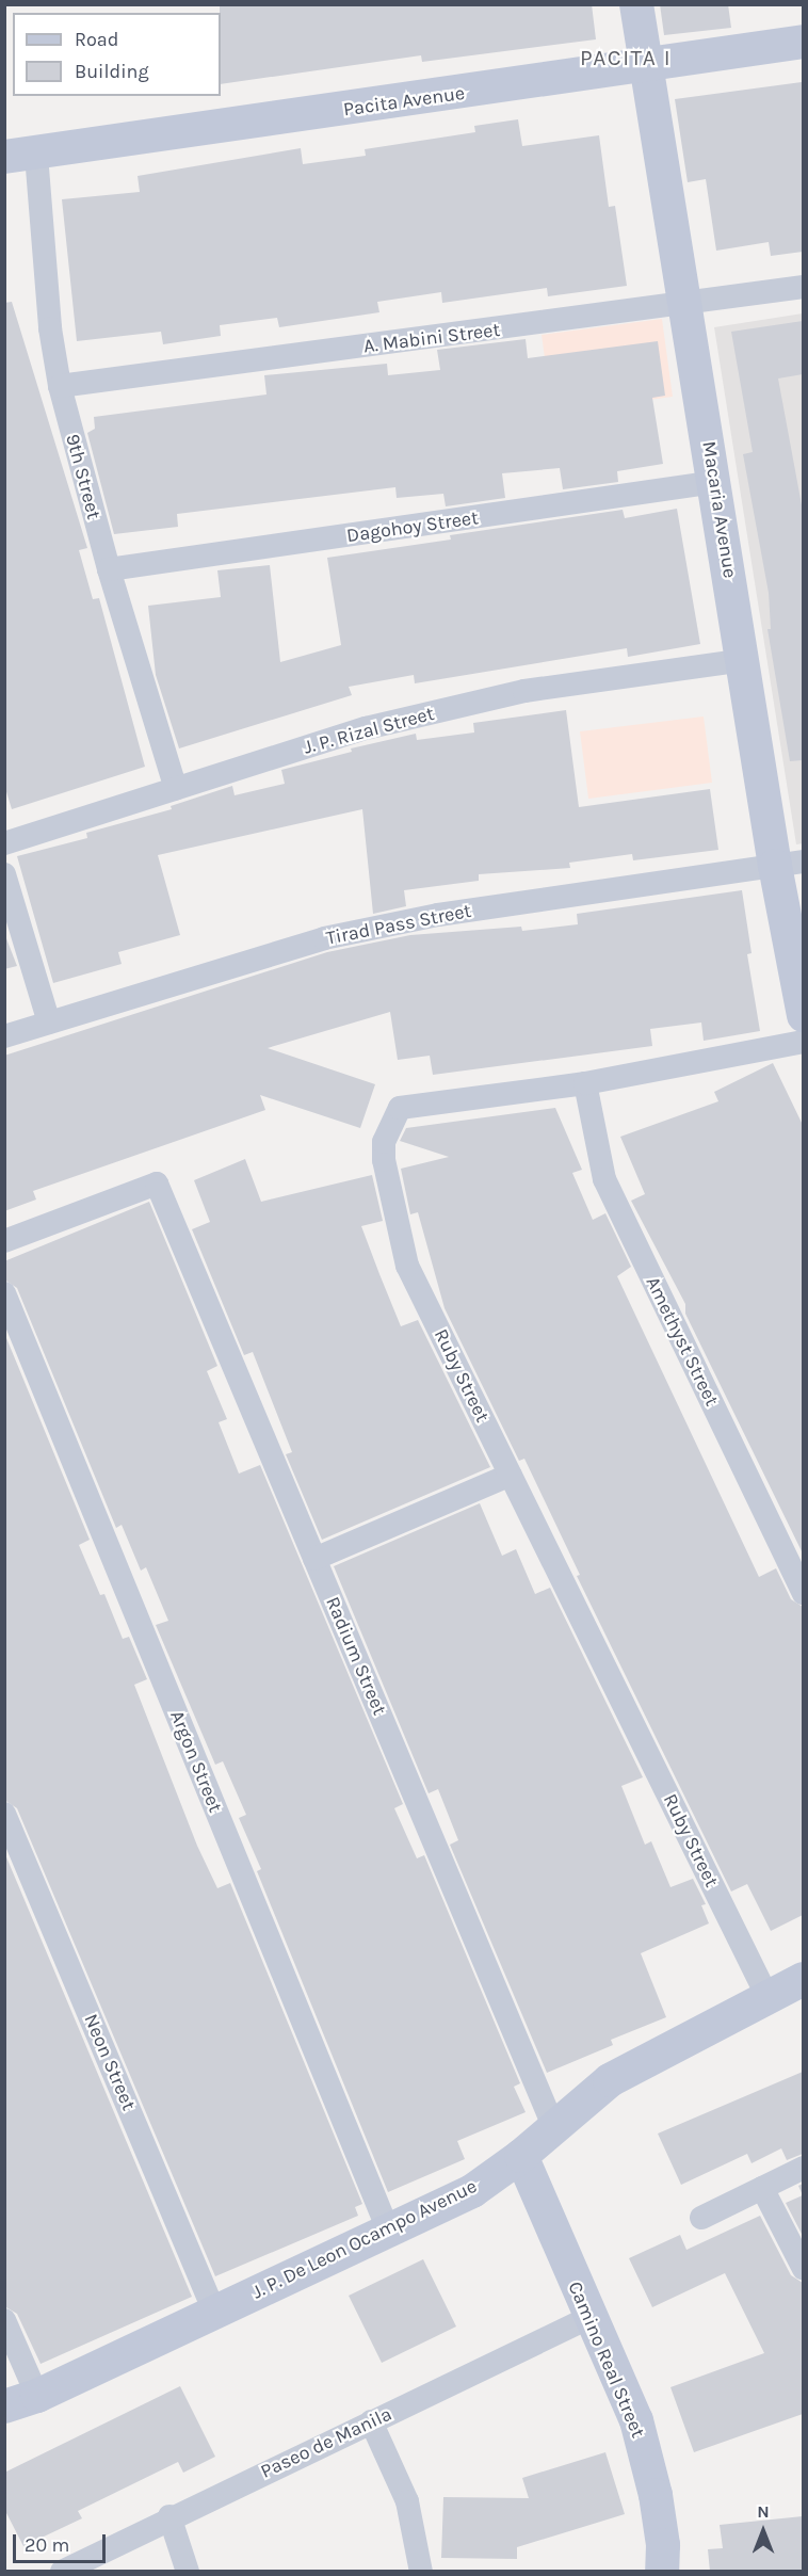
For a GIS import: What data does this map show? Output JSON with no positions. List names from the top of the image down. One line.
{"streets":{"street":["Pacita Avenue","A. Mabini Street","9th Street","Macaria Avenue","Dagohoy Street","J. P. Rizal Street","Tirad Pass Street","Amethyst Street","Ruby Street","Radium Street","Argon Street","Neon Street","J. P. De Leon Ocampo Avenue","Camino Real Street","Paseo de Manila"]},"crossings":[["Pacita Avenue","9th Street"],["Pacita Avenue","Macaria Avenue"],["A. Mabini Street","9th Street"],["A. Mabini Street","Macaria Avenue"],["9th Street","Dagohoy Street"],["9th Street","J. P. Rizal Street"],["Macaria Avenue","Dagohoy Street"],["Macaria Avenue","J. P. Rizal Street"],["Macaria Avenue","Tirad Pass Street"],["Amethyst Street","Ruby Street"],["Ruby Street","J. P. De Leon Ocampo Avenue"],["Radium Street","J. P. De Leon Ocampo Avenue"],["Argon Street","J. P. De Leon Ocampo Avenue"],["Neon Street","J. P. De Leon Ocampo Avenue"],["J. P. De Leon Ocampo Avenue","Camino Real Street"],["Camino Real Street","Paseo de Manila"]],"districts":["PACITA I"],"legend":["Road","Building"],"scale_bar":"20 m","north":"top"}
